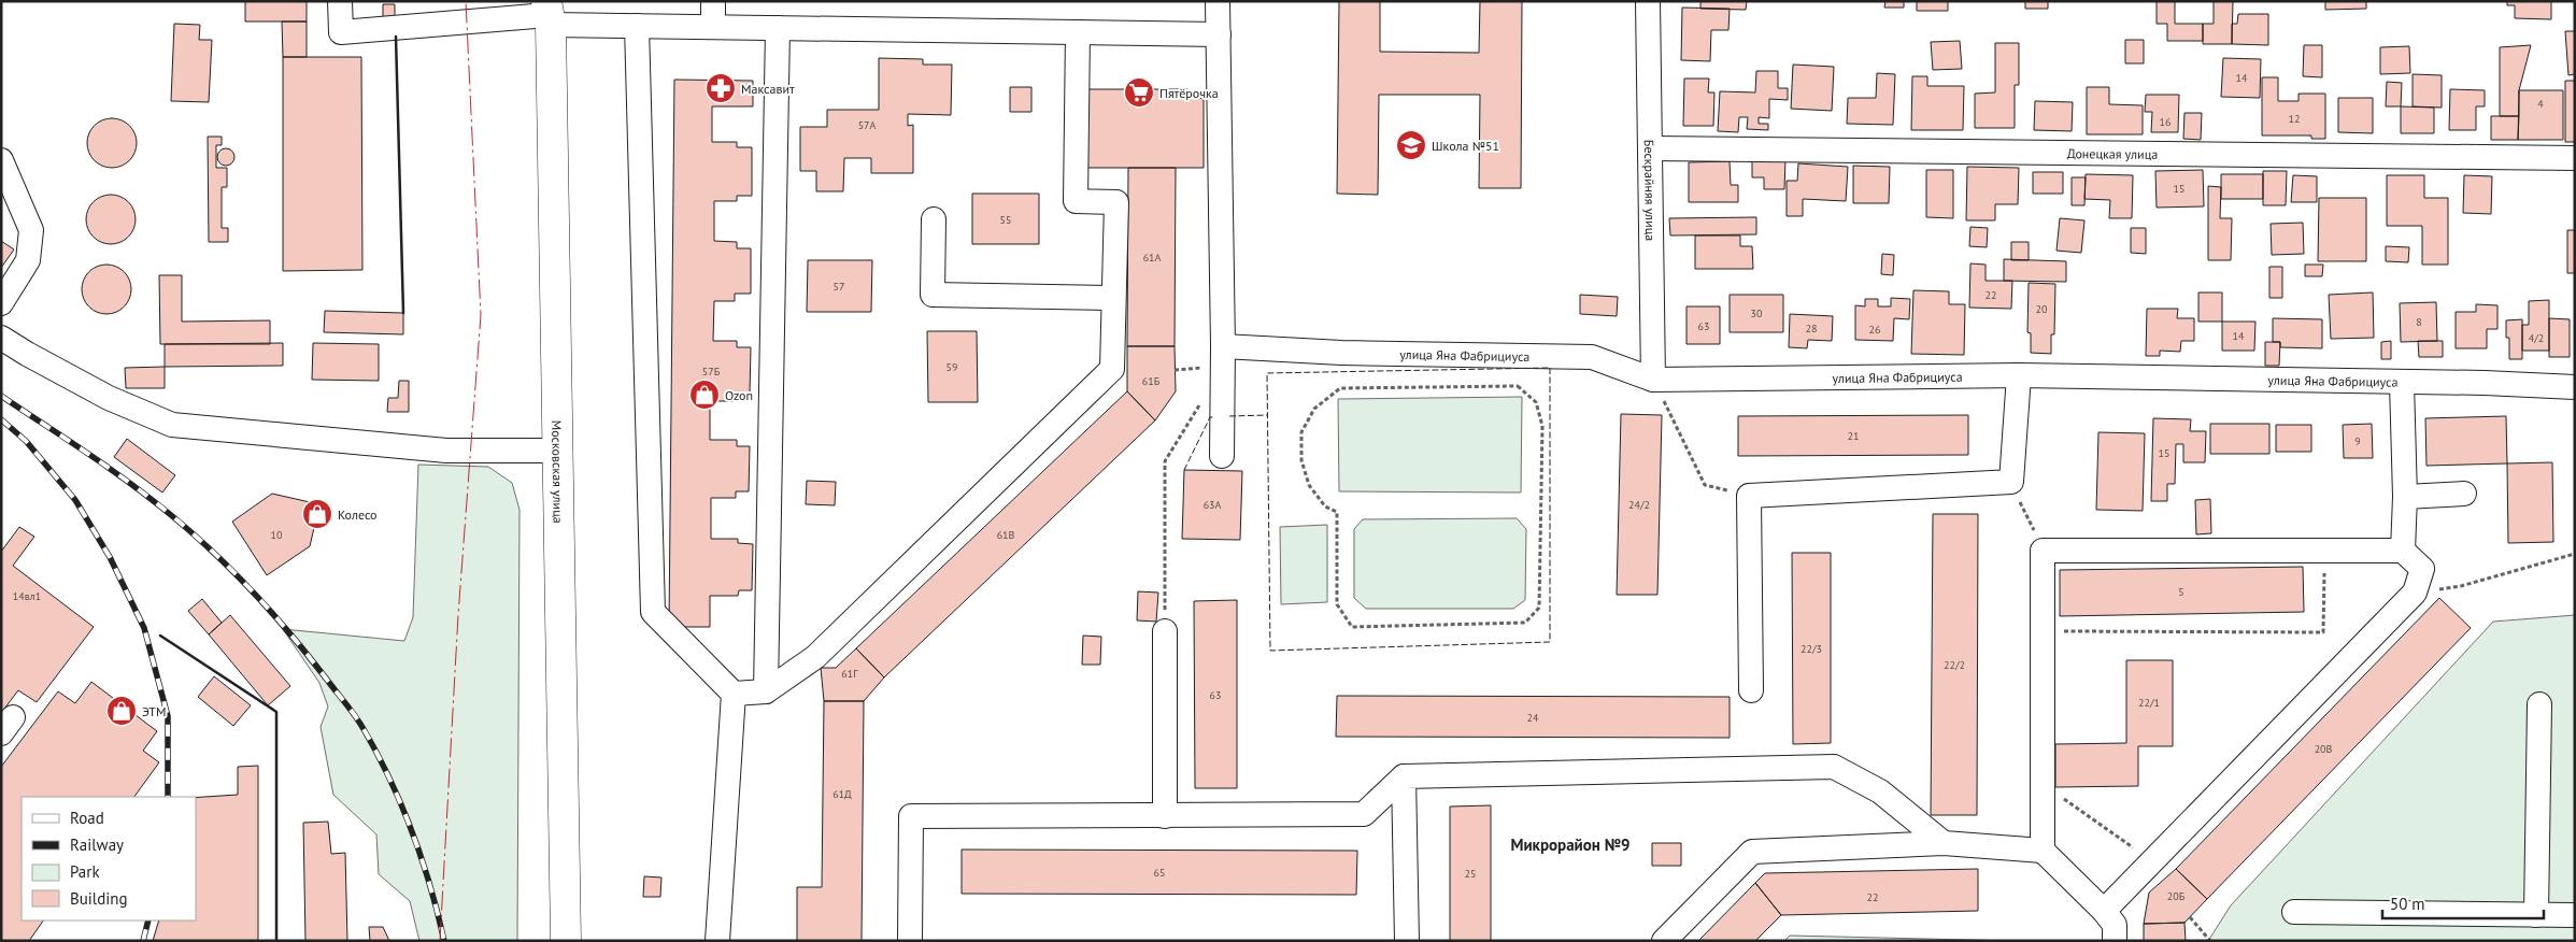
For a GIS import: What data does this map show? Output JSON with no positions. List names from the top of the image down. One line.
{"streets":{"main road":["Московская улица"],"street":["Донецкая улица","Бескрайняя улица","улица Яна Фабрициуса"]},"crossings":[["Донецкая улица","Бескрайняя улица"],["Бескрайняя улица","улица Яна Фабрициуса"]],"districts":["Микрорайон №9"],"places":{"pharmacy":["Максавит"],"supermarket":["Пятёрочка"],"school or university":["Школа №51"],"shop":["Ozon","Колесо","ЭТМ"]},"house_numbers":["14","4","12","16","57А","15","55","61А","57","22","20","30","8","63","28","26","14","4/2","59","57Б","61Б","21","9","15","63А","24/2","10","61В","5","14вл1","22/3","22/2","61Г","63","22/1","24","20В","61Д","65","25","20Б","22"],"legend":["Road","Railway","Park","Building"],"scale_bar":"50 m"}
